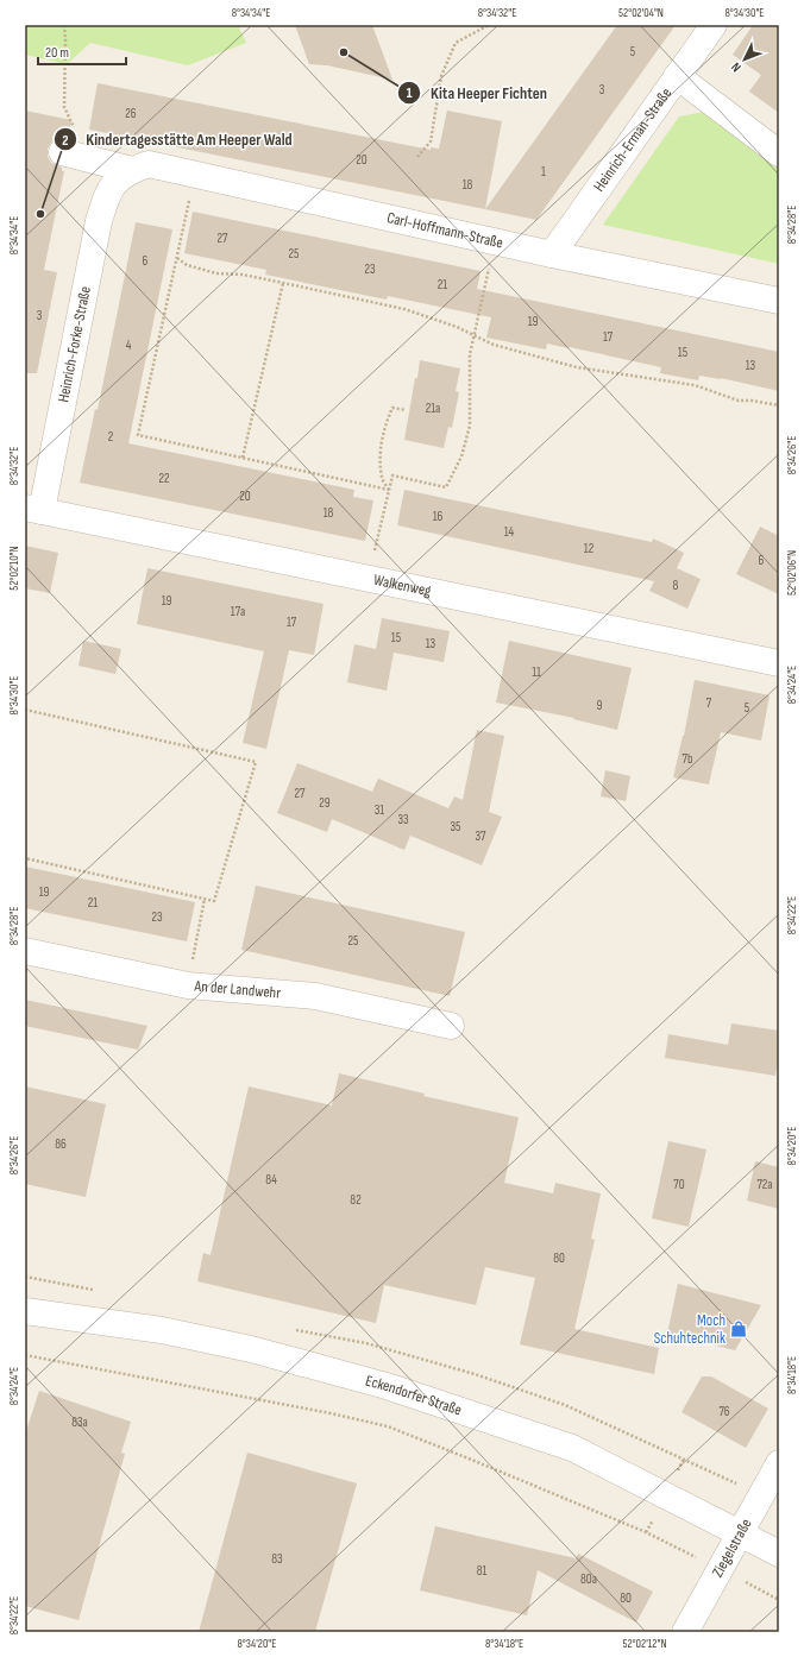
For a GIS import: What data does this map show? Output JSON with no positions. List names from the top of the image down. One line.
{"streets":{"street":["Heinrich-Erman-Straße","Carl-Hoffmann-Straße","Heinrich-Forke-Straße","Walkenweg","An der Landwehr","Eckendorfer Straße","Ziegelstraße"]},"crossings":[["Heinrich-Erman-Straße","Carl-Hoffmann-Straße"],["Carl-Hoffmann-Straße","Heinrich-Forke-Straße"],["Heinrich-Forke-Straße","Walkenweg"],["Eckendorfer Straße","Ziegelstraße"]],"places":{"other":["Kita Heeper Fichten","Kindertagesstätte Am Heeper Wald"],"shop":["Moch Schuhtechnik"]},"house_numbers":["5","3","26","20","1","18","27","25","6","23","21","3","19","17","4","15","13","21a","2","22","20","18","16","14","12","6","8","19","17a","17","15","13","11","7","9","5","7b","27","29","31","33","35","37","19","21","23","25","86","84","70","72a","82","80","76","83a","83","81","80a","80"],"scale_bar":"20 m","north":"bottom left","coordinates":["8°34'34\"E","8°34'32\"E","52°02'04\"N","8°34'30\"E","8°34'28\"E","8°34'26\"E","52°02'10\"N","52°02'06\"N","8°34'24\"E","8°34'22\"E","8°34'20\"E","8°34'18\"E","52°02'12\"N"]}
